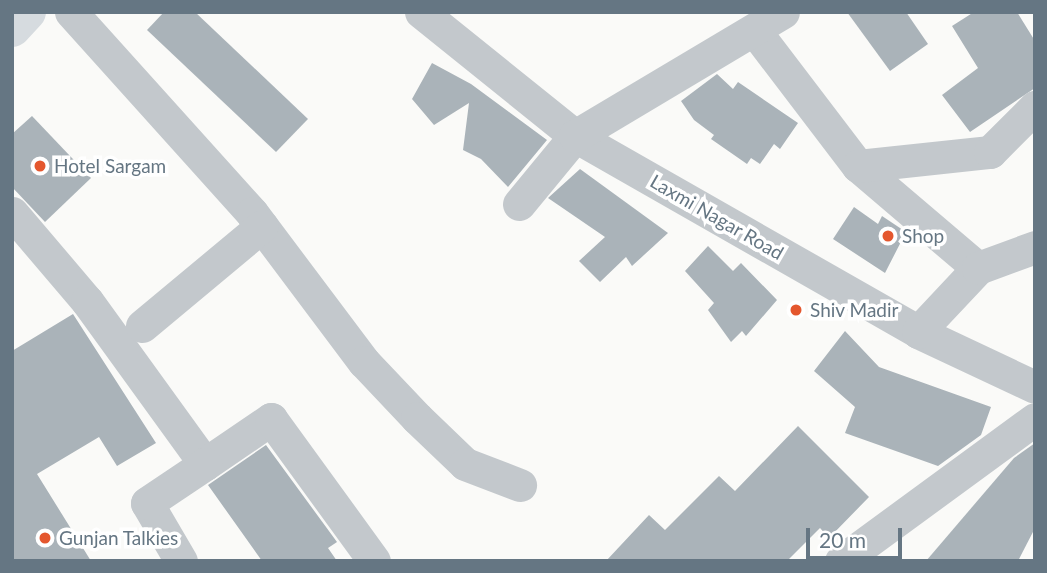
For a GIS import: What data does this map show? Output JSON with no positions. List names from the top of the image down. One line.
{"streets":{"street":["Laxmi Nagar Road"]},"places":["Hotel Sargam","Shop","Shiv Madir","Gunjan Talkies"],"scale_bar":"20 m"}
